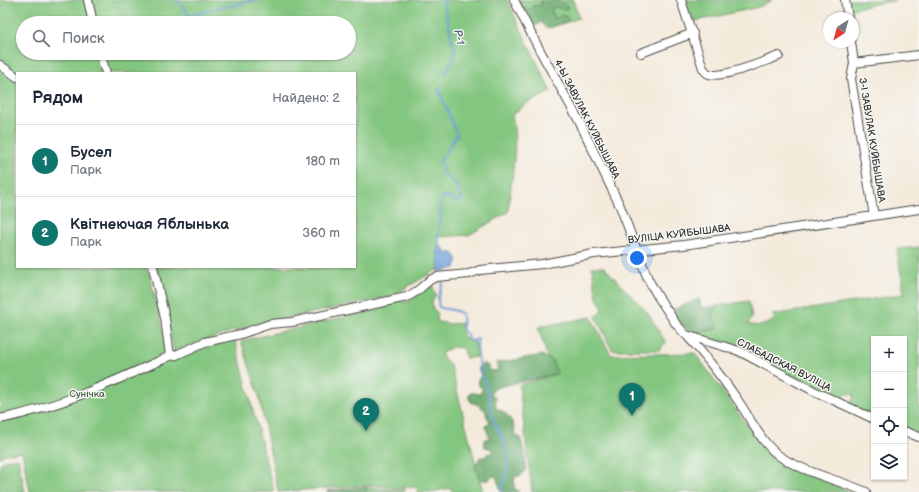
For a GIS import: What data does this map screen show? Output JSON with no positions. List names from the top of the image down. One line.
{"streets":{"street":["4-Ы ЗАВУЛАК КУЙБЫШАВА","3-І ЗАВУЛАК КУЙБЫШАВА","ВУЛІЦА КУЙБЫШАВА","СЛАБАДСКАЯ ВУЛІЦА"]},"crossings":[["4-Ы ЗАВУЛАК КУЙБЫШАВА","ВУЛІЦА КУЙБЫШАВА"],["3-І ЗАВУЛАК КУЙБЫШАВА","ВУЛІЦА КУЙБЫШАВА"]],"water":["P-1"],"parks":["Сунічка"],"north":"bottom left","page":{"search":"Поиск","heading":["Рядом","Найдено: 2"],"list":[{"mark":"1","name":"Бусел","note":"Парк","value":"180 m"},{"mark":"2","name":"Квітнеючая Яблынька","note":"Парк","value":"360 m"}],"map_buttons":["+","−"],"pins":["1","2"]}}
